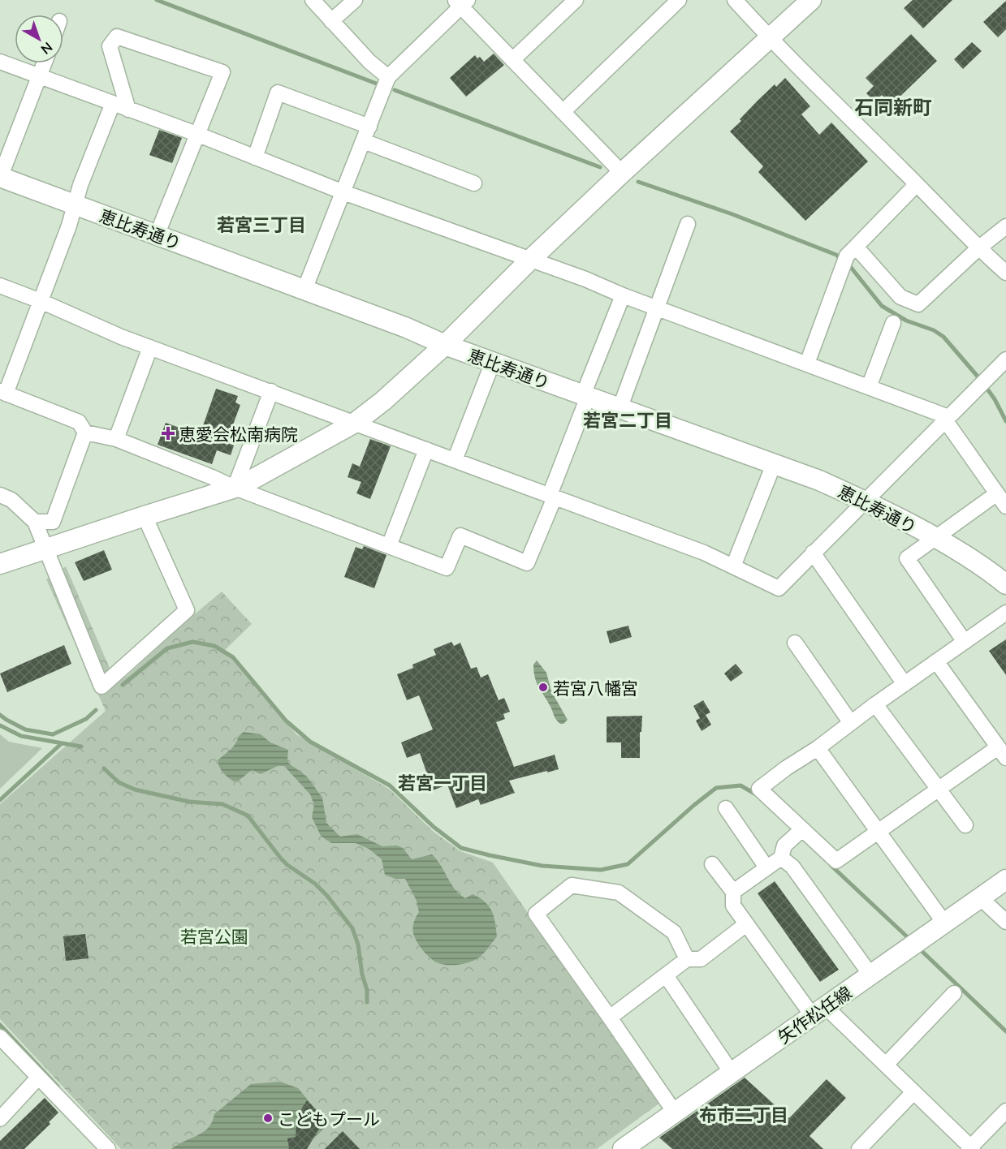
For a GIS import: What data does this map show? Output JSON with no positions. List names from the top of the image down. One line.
{"streets":{"street":["恵比寿通り","矢作松任線"]},"districts":["石同新町","若宮三丁目","若宮二丁目","若宮一丁目","布市二丁目"],"parks":["若宮公園"],"places":{"health":["恵愛会松南病院"],"other":["若宮八幡宮","こどもプール"]},"north":"bottom right"}
